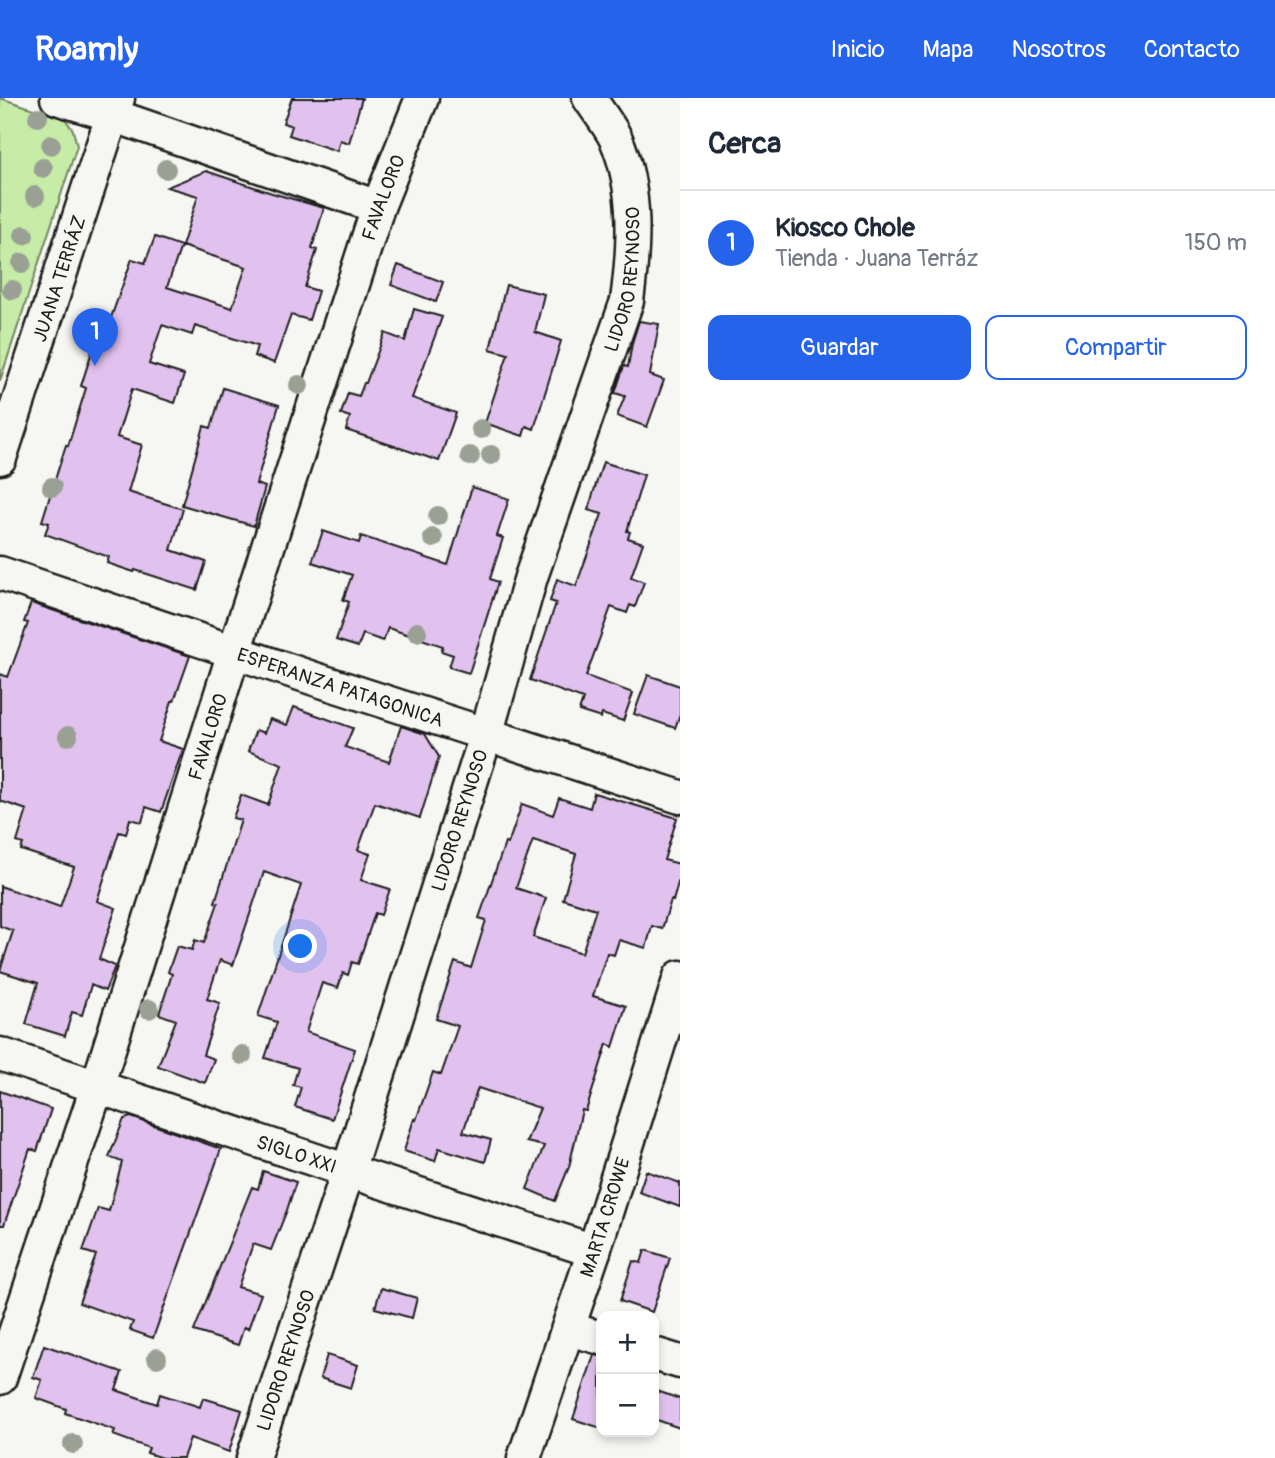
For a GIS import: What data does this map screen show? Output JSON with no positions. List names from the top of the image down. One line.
{"streets":{"street":["FAVALORO","JUANA TERRÁZ","LIDORO REYNOSO","ESPERANZA PATAGONICA","SIGLO XXI","MARTA CROWE"]},"crossings":[["FAVALORO","ESPERANZA PATAGONICA"],["FAVALORO","SIGLO XXI"],["LIDORO REYNOSO","ESPERANZA PATAGONICA"],["LIDORO REYNOSO","SIGLO XXI"],["SIGLO XXI","MARTA CROWE"]],"page":{"header":"Roamly","nav":["Inicio","Mapa","Nosotros","Contacto"],"heading":"Cerca","list":[{"mark":"1","name":"Kiosco Chole","note":"Tienda · Juana Terráz","value":"150 m"}],"buttons":["Guardar","Compartir"],"pins":"1","map_buttons":["+","−"]}}
